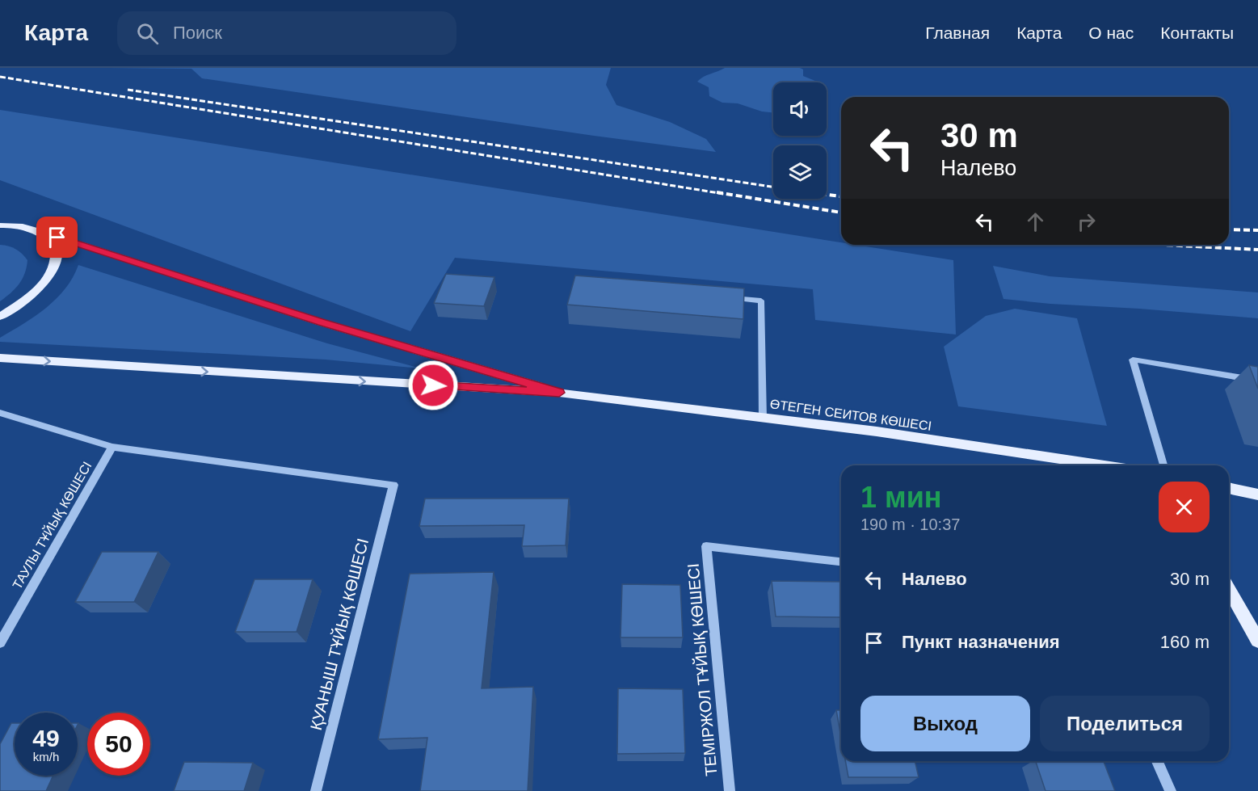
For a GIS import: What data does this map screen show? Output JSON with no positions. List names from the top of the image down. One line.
{"streets":{"main road":["ӨТЕГЕН СЕИТОВ КӨШЕСІ"],"street":["ТАУЛЫ ТҰЙЫҚ КӨШЕСІ","ҚУАНЫШ ТҰЙЫҚ КӨШЕСІ","ТЕМІРЖОЛ ТҰЙЫҚ КӨШЕСІ"]},"crossings":[["ТАУЛЫ ТҰЙЫҚ КӨШЕСІ","ҚУАНЫШ ТҰЙЫҚ КӨШЕСІ"]],"page":{"header":"Карта","search":"Поиск","nav":["Главная","Карта","О нас","Контакты"],"turn":["30 m","Налево"],"heading":["1 мин","190 m · 10:37"],"list":[{"name":"Налево","value":"30 m"},{"name":"Пункт назначения","value":"160 m"}],"buttons":["Выход","Поделиться"],"speed":"49 km/h","limit":"50"}}
